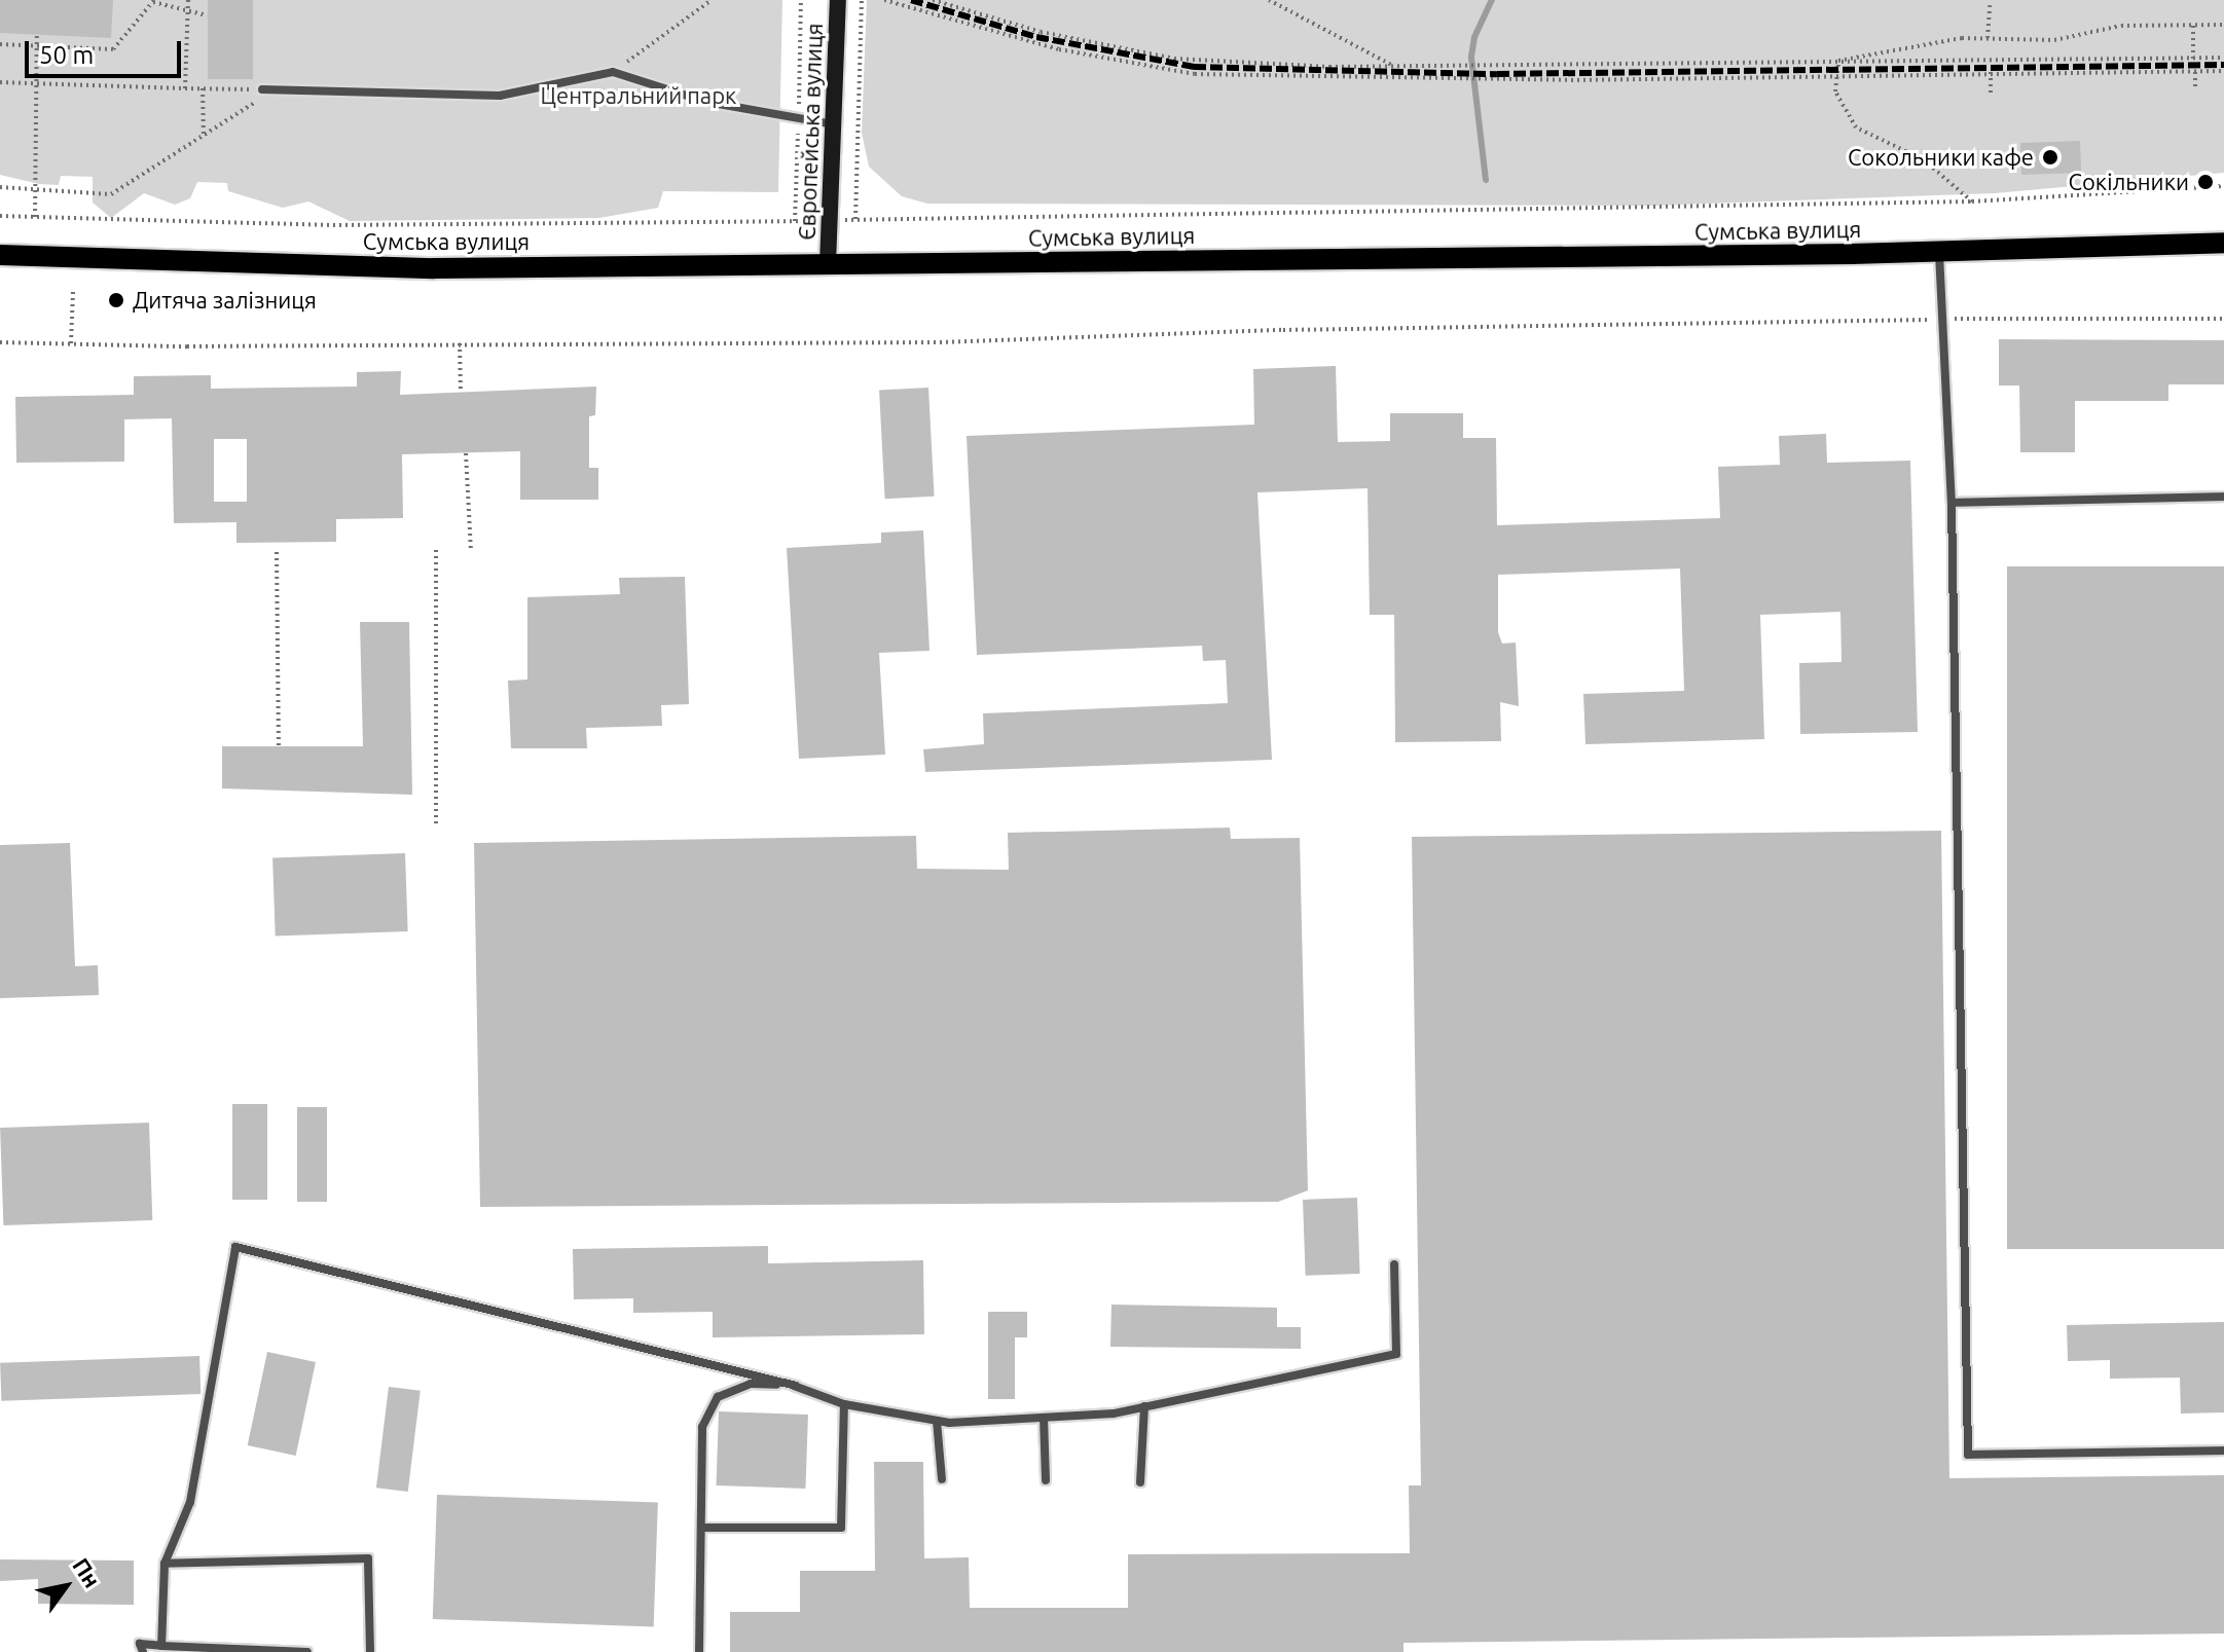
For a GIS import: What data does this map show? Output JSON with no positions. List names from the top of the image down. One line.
{"streets":{"main road":["Європейська вулиця","Сумська вулиця"]},"crossings":[["Європейська вулиця","Сумська вулиця"]],"parks":["Центральний парк"],"places":["Сокольники кафе","Сокільники","Дитяча залізниця"],"scale_bar":"50 m","north":"top right"}
